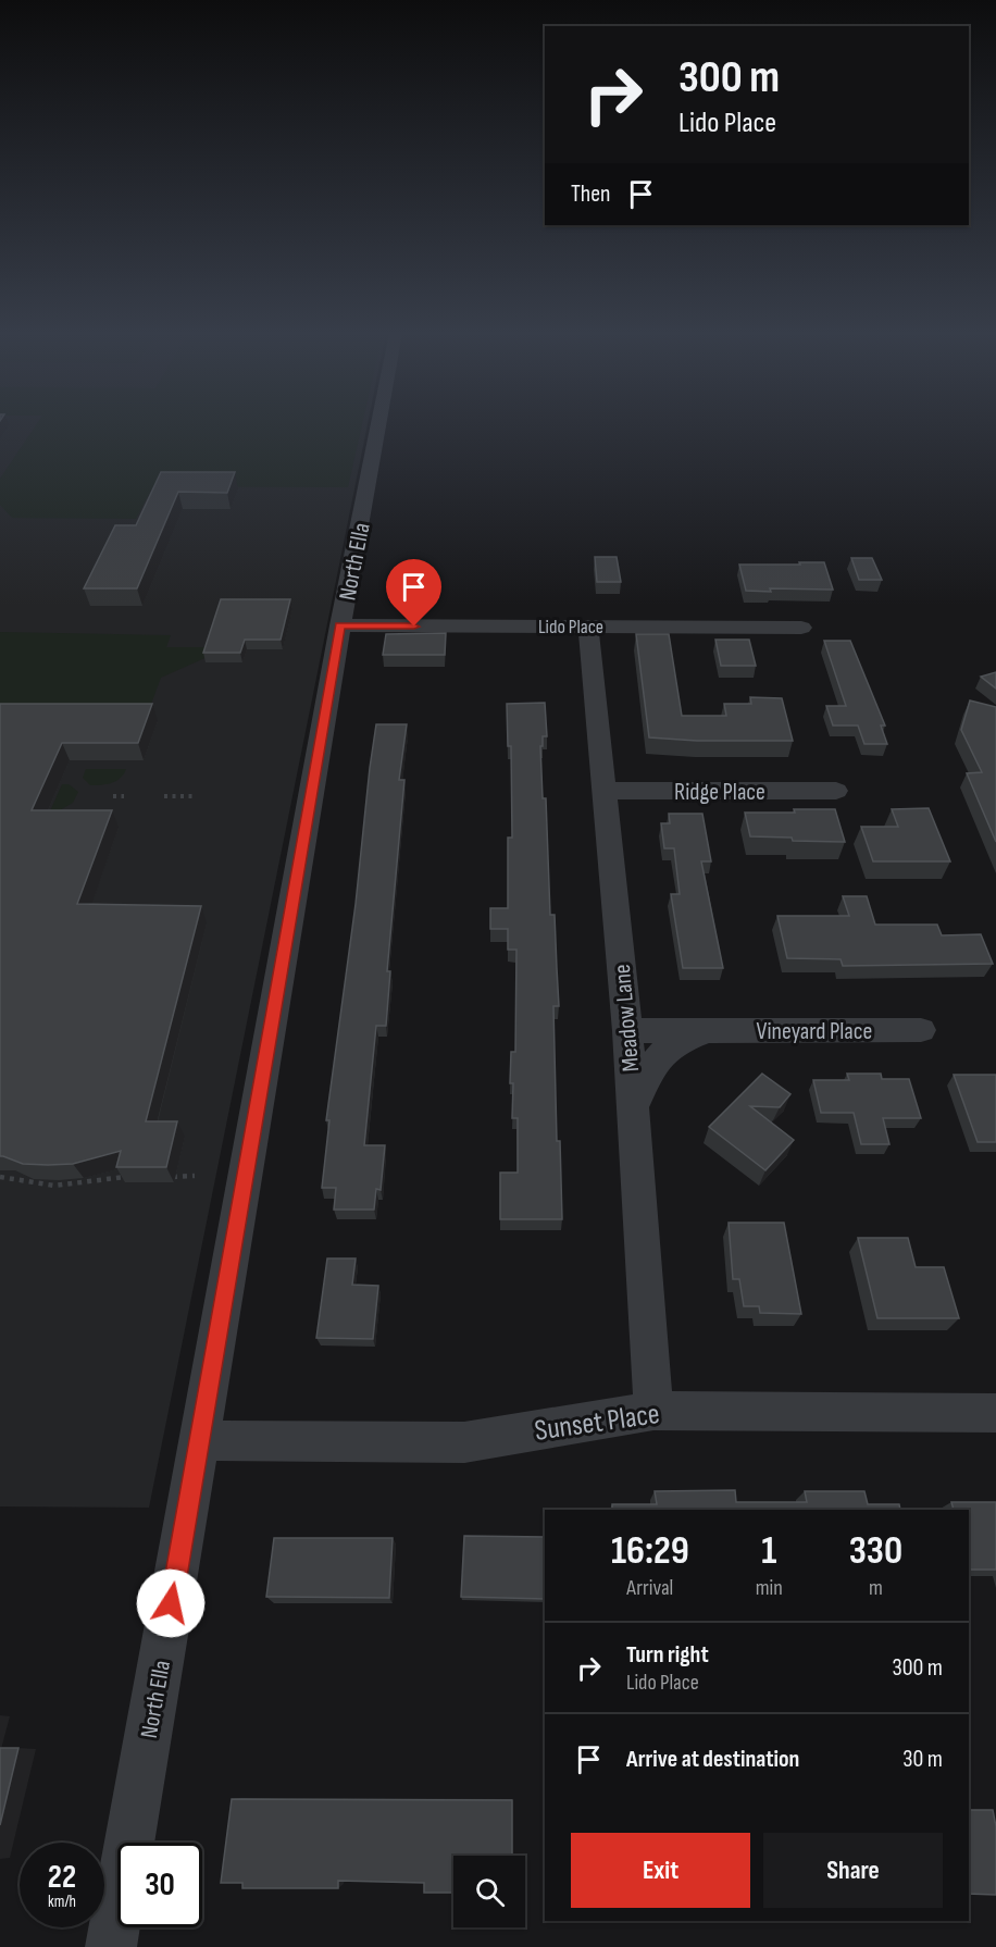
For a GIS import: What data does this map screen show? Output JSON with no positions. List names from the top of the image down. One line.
{"streets":{"street":["North Ella","Lido Place","Ridge Place","Meadow Lane","Vineyard Place","Sunset Place"]},"crossings":[["North Ella","Lido Place"],["North Ella","Sunset Place"],["Lido Place","Meadow Lane"],["Ridge Place","Meadow Lane"],["Meadow Lane","Vineyard Place"],["Meadow Lane","Sunset Place"]],"page":{"turn":["300 m","Lido Place"],"then":"Then","eta":["16:29","Arrival","1","min","330","m"],"list":[{"name":"Turn right","note":"Lido Place","value":"300 m"},{"name":"Arrive at destination","value":"30 m"}],"buttons":["Exit","Share"],"speed":"22 km/h","limit":"30"}}
